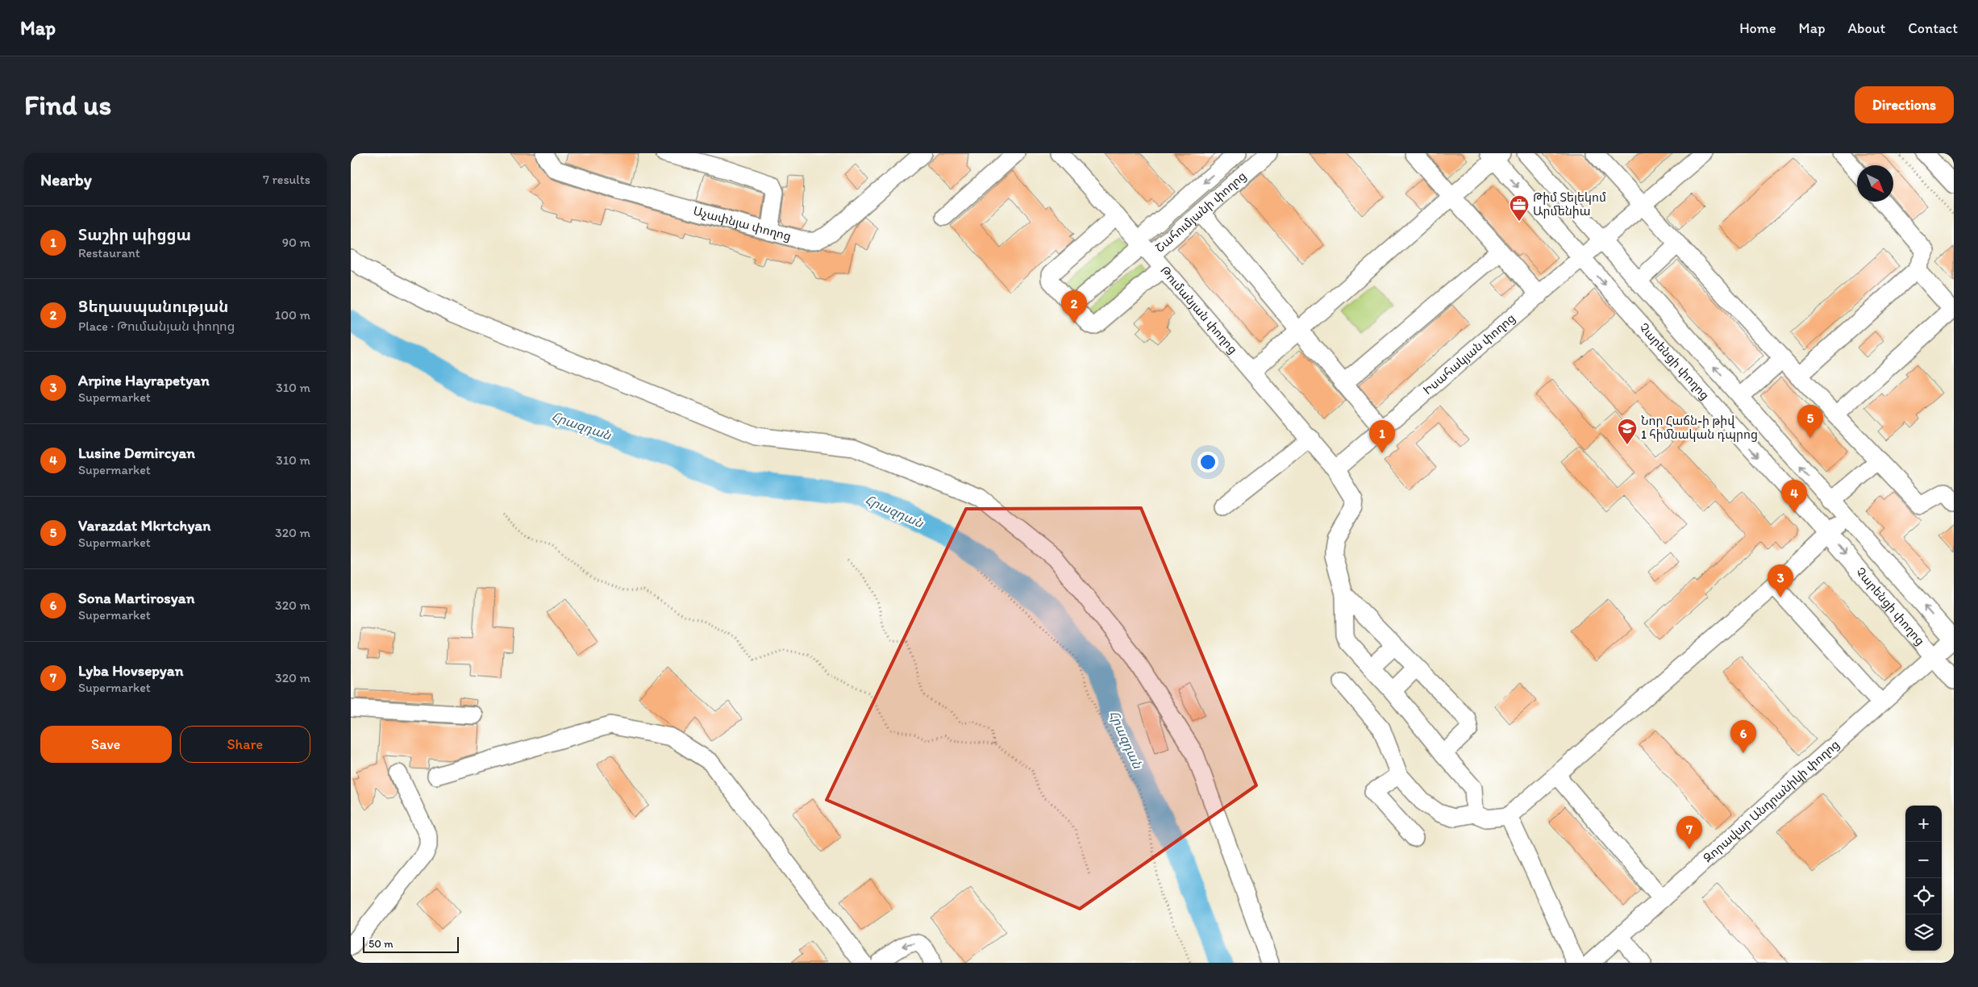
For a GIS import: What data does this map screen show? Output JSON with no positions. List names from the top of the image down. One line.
{"streets":{"street":["Շահումյանի փողոց","Աչափնյա փողոց","Թումանյան փողոց","Իսահակյան փողոց","Չարենցի փողոց","Զորավար Անդրանիկի փողոց"]},"crossings":[["Շահումյանի փողոց","Թումանյան փողոց"],["Թումանյան փողոց","Իսահակյան փողոց"],["Իսահակյան փողոց","Չարենցի փողոց"],["Չարենցի փողոց","Զորավար Անդրանիկի փողոց"]],"water":["Հրազդան"],"places":{"office":["Թիմ Տելեկոմ Արմենիա"],"school or university":["Նոր Հաճն-ի թիվ 1 հիմնական դպրոց"]},"scale_bar":"50 m","north":"bottom right","page":{"header":"Map","nav":["Home","Map","About","Contact"],"buttons":["Directions",["Save","Share"]],"title":"Find us","heading":["Nearby","7 results"],"list":[{"mark":"1","name":"Տաշիր պիցցա","note":"Restaurant","value":"90 m"},{"mark":"2","name":"Ցեղասպանության","note":"Place · Թումանյան փողոց","value":"100 m"},{"mark":"3","name":"Arpine Hayrapetyan","note":"Supermarket","value":"310 m"},{"mark":"4","name":"Lusine Demircyan","note":"Supermarket","value":"310 m"},{"mark":"5","name":"Varazdat Mkrtchyan","note":"Supermarket","value":"320 m"},{"mark":"6","name":"Sona Martirosyan","note":"Supermarket","value":"320 m"},{"mark":"7","name":"Lyba Hovsepyan","note":"Supermarket","value":"320 m"}],"pins":["2","5","1","4","3","6","7"],"map_buttons":["+","−"],"scale":"50 m"}}
